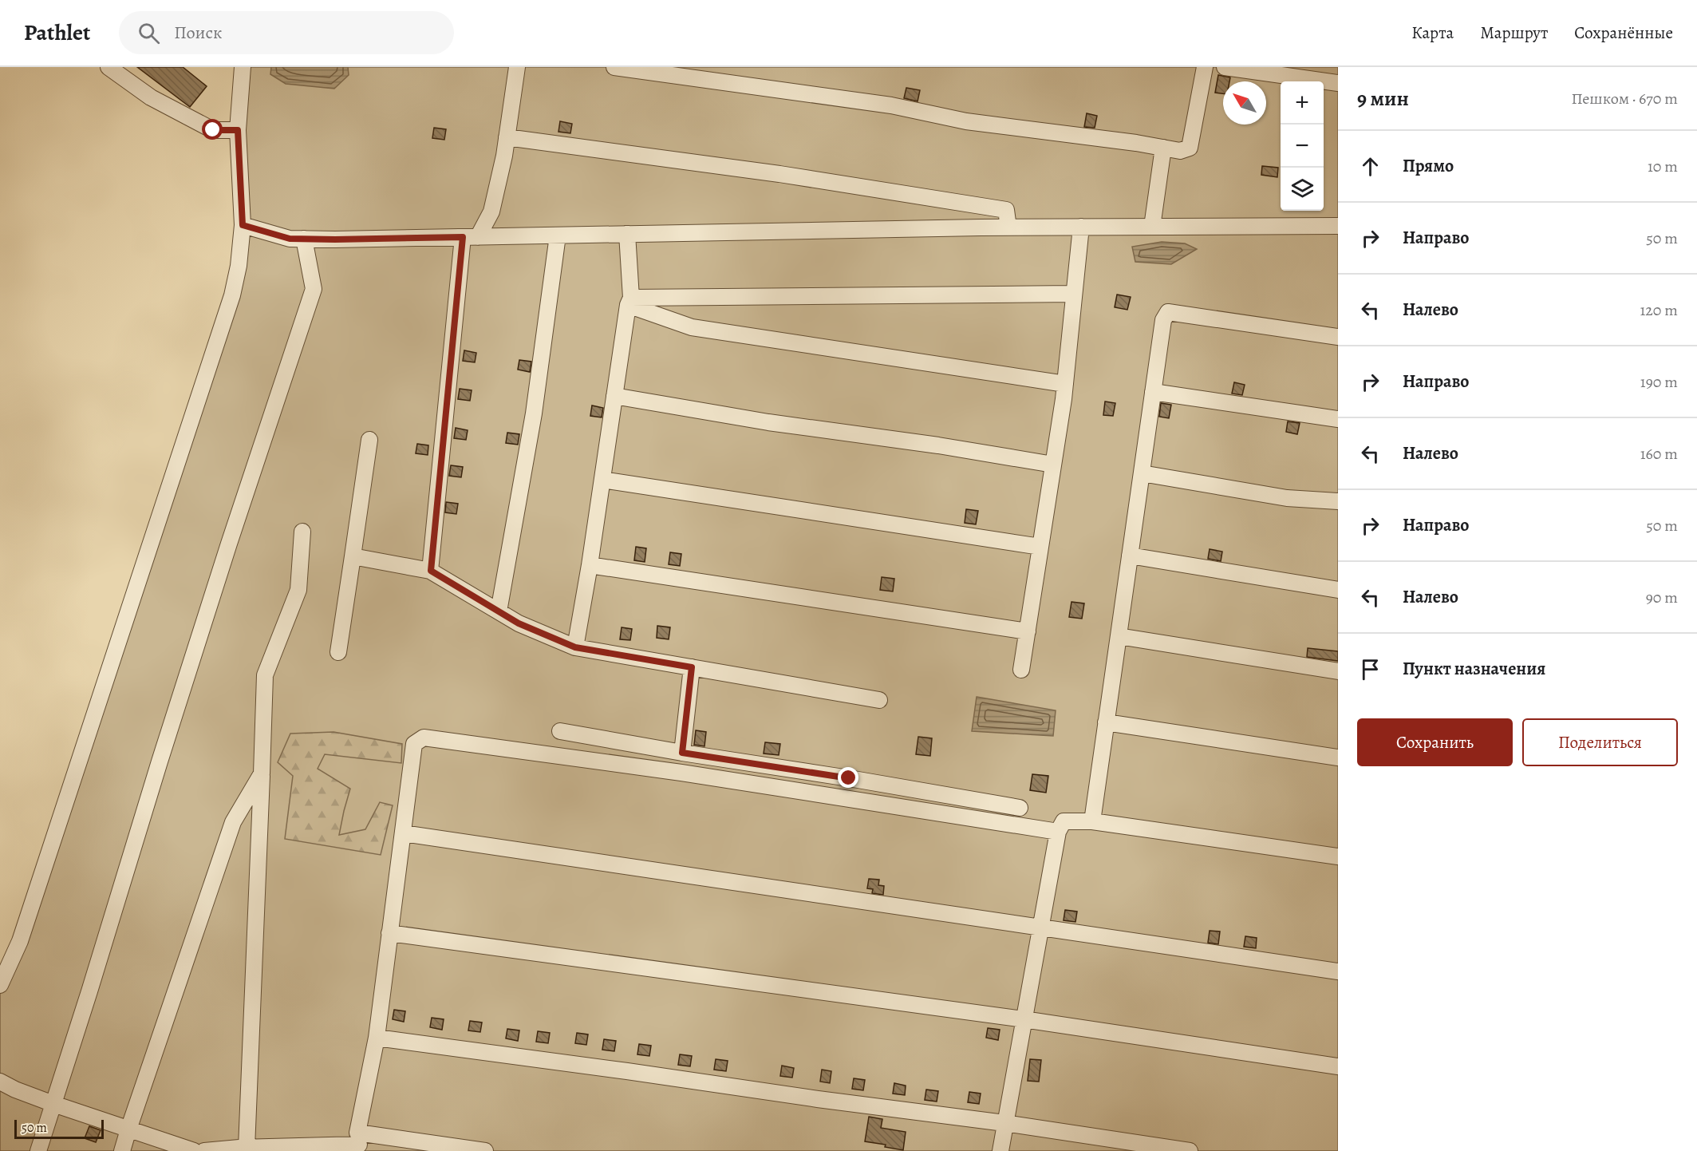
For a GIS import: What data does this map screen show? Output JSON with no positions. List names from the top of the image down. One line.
{"scale_bar":"50 m","north":"top left","page":{"header":"Pathlet","search":"Поиск","nav":["Карта","Маршрут","Сохранённые"],"heading":["9 мин","Пешком · 670 m"],"map_buttons":["+","−"],"list":[["Прямо","10 m"],["Направо","50 m"],["Налево","120 m"],["Направо","190 m"],["Налево","160 m"],["Направо","50 m"],["Налево","90 m"],"Пункт назначения"],"buttons":["Сохранить","Поделиться"],"scale":"50 m"}}
